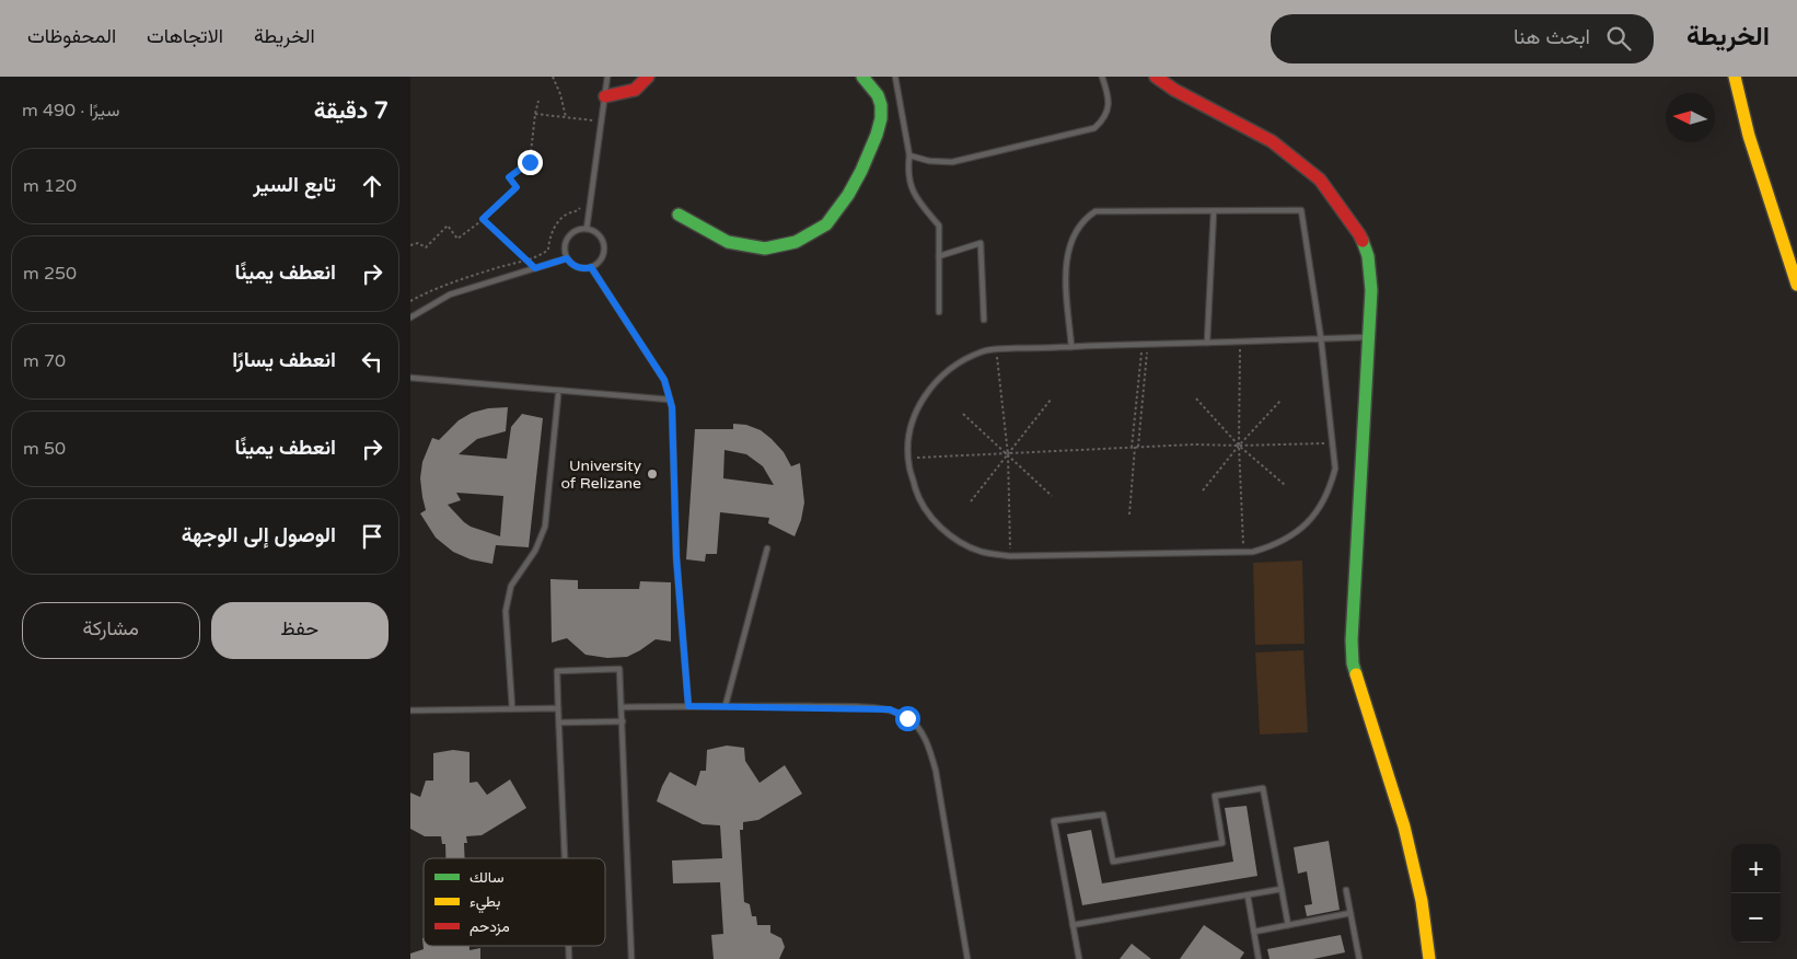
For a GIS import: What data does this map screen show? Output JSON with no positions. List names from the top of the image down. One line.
{"places":["University of Relizane"],"legend":["سالك","بطيء","مزدحم"],"north":"left","page":{"header":"الخريطة","search":"ابحث هنا","nav":["الخريطة","الاتجاهات","المحفوظات"],"heading":["7 دقيقة","سيرًا · 490 m"],"list":[["تابع السير","120 m"],["انعطف يمينًا","250 m"],["انعطف يسارًا","70 m"],["انعطف يمينًا","50 m"],"الوصول إلى الوجهة"],"buttons":["حفظ","مشاركة"],"map_buttons":["+","−"]}}
